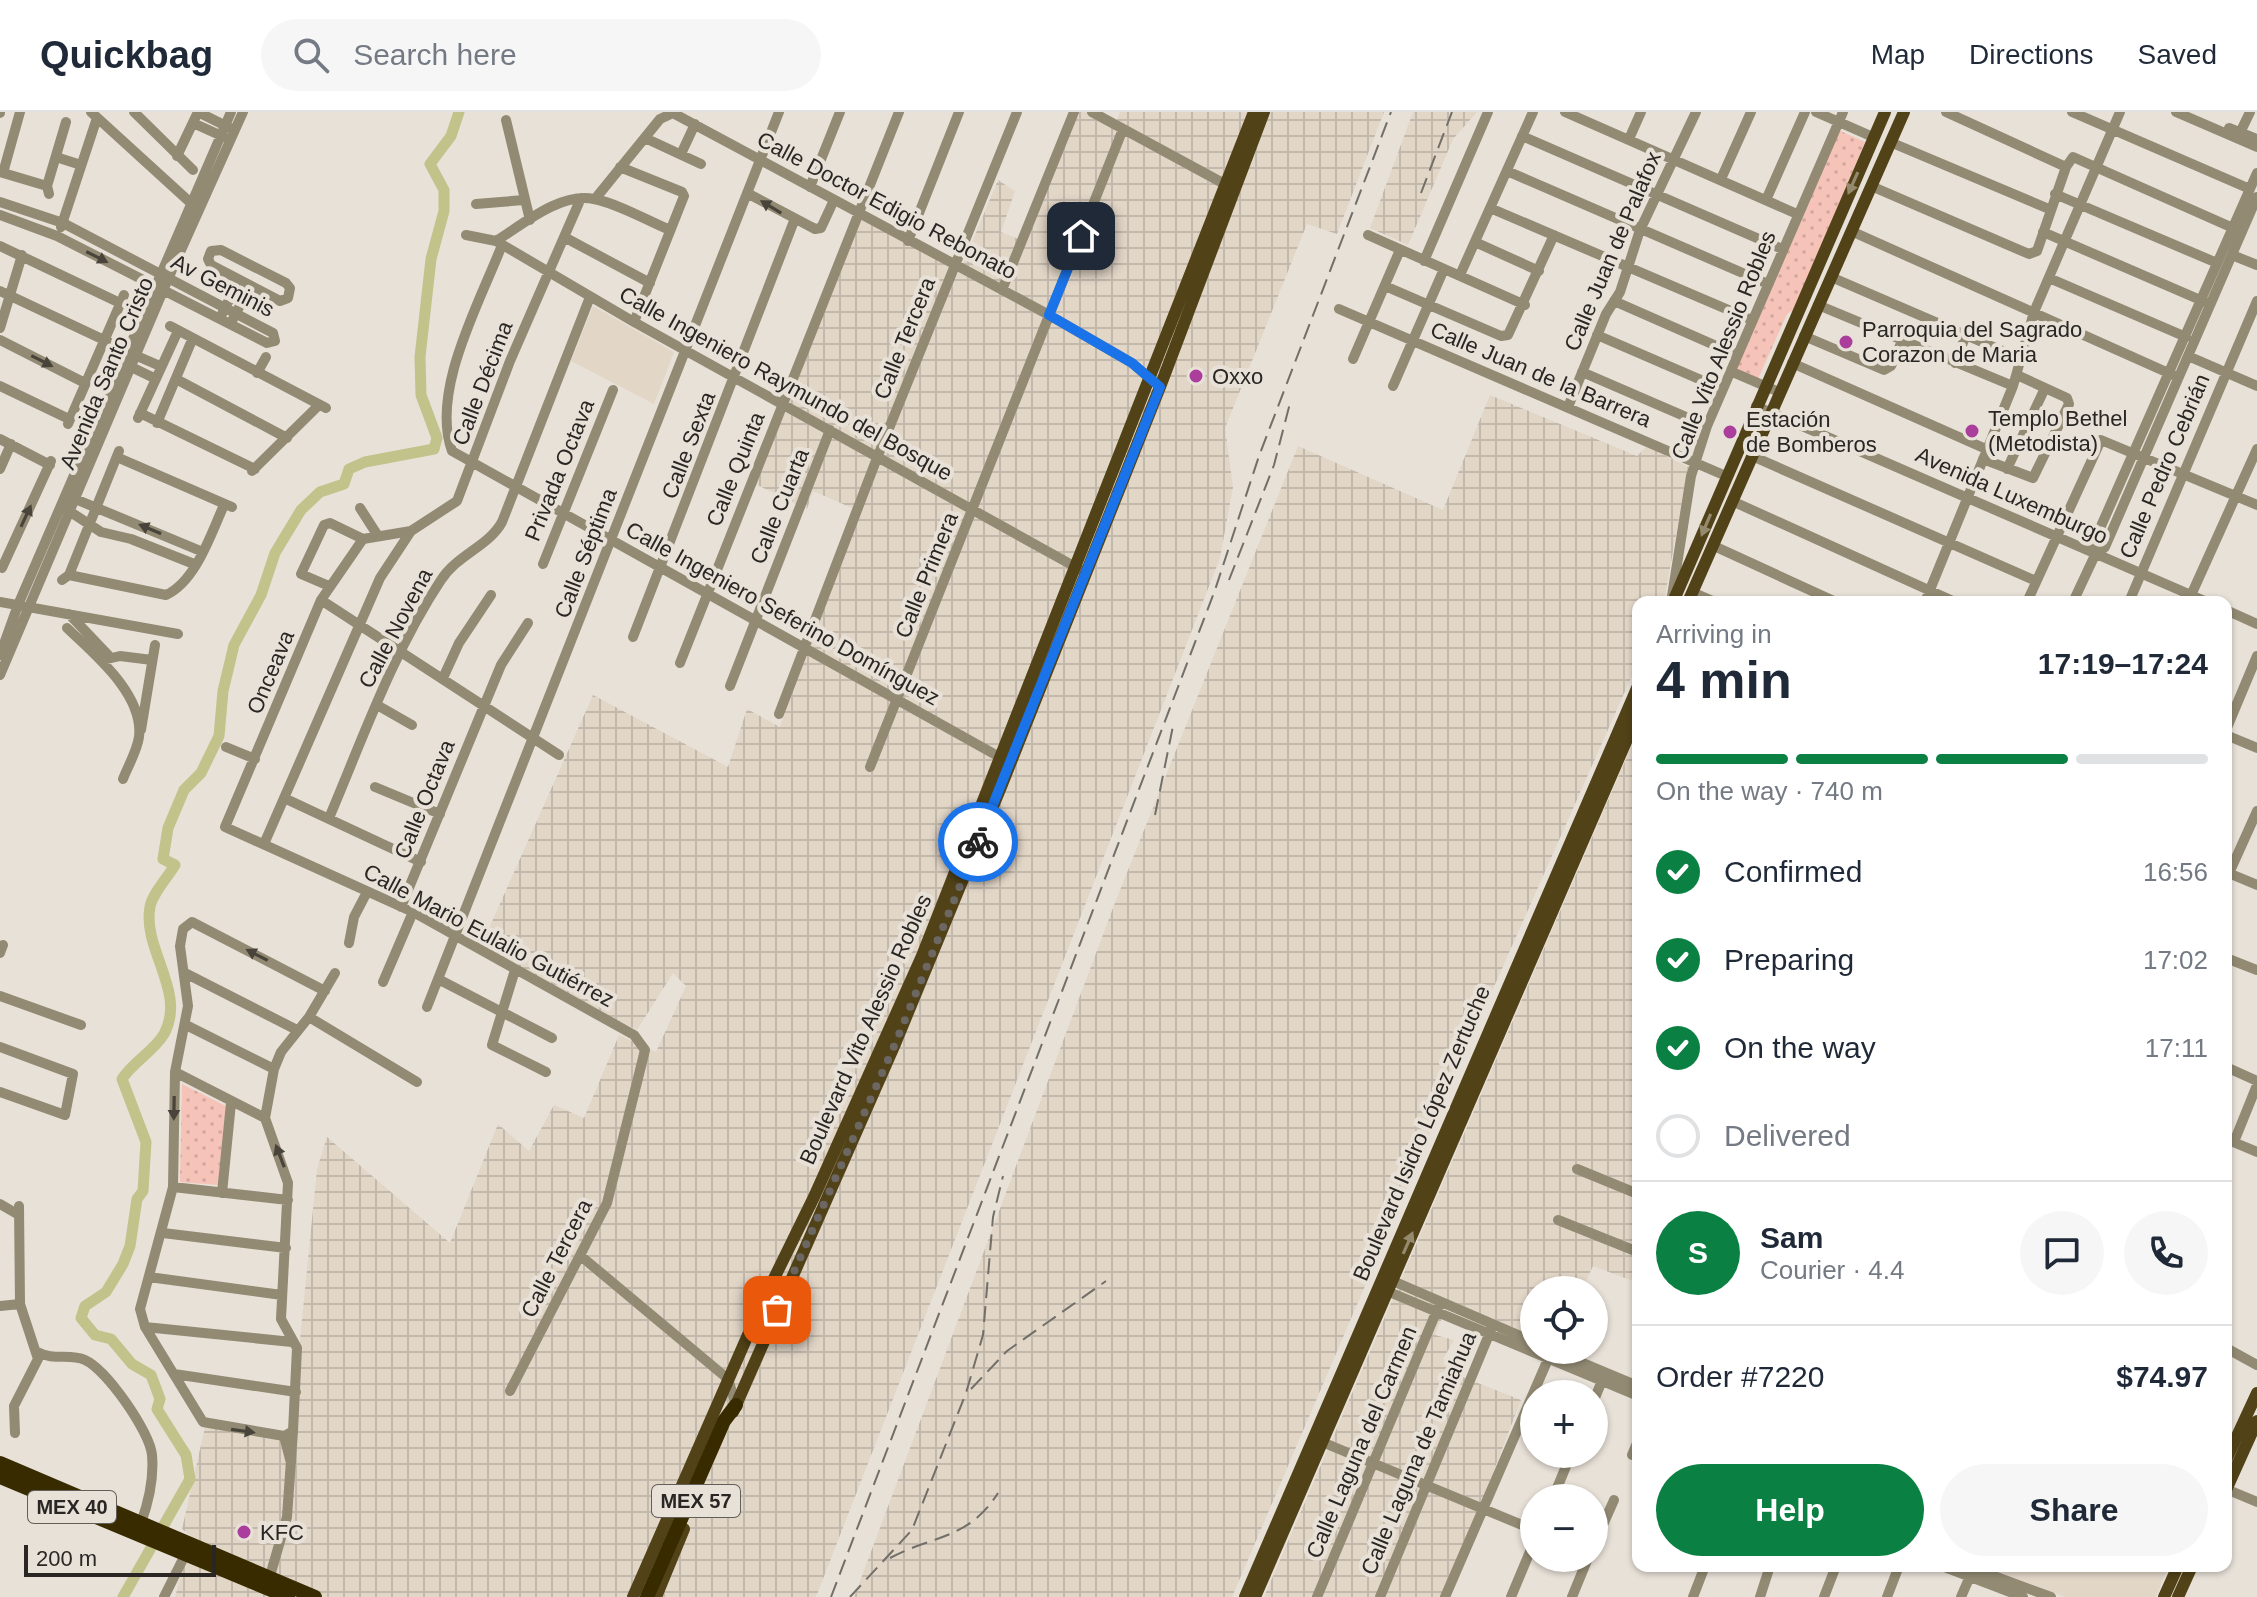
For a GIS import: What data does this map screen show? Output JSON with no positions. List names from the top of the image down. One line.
{"streets":{"highway":["MEX 40"],"main road":["Boulevard Vito Alessio Robles","Boulevard Isidro López Zertuche","MEX 57"],"street":["Calle Doctor Edigio Rebonato","Calle Juan de Palafox","Av Geminis","Calle Tercera","Calle Vito Alessio Robles","Avenida Santo Cristo","Calle Juan de la Barrera","Calle Décima","Calle Ingeniero Raymundo del Bosque","Calle Sexta","Calle Pedro Cebrián","Calle Quinta","Privada Octava","Avenida Luxemburgo","Calle Cuarta","Calle Séptima","Calle Primera","Calle Ingeniero Seferino Domínguez","Calle Novena","Onceava","Calle Octava","Calle Mario Eulalio Gutiérrez","Calle Laguna del Carmen","Calle Laguna de Tamiahua"]},"crossings":[["Calle Doctor Edigio Rebonato","Calle Tercera"],["Calle Doctor Edigio Rebonato","Calle Quinta"],["Calle Doctor Edigio Rebonato","Calle Séptima"],["Calle Doctor Edigio Rebonato","Calle Primera"],["Calle Doctor Edigio Rebonato","Boulevard Vito Alessio Robles"],["Calle Juan de Palafox","Calle Juan de la Barrera"],["Av Geminis","Avenida Santo Cristo"],["Calle Tercera","Calle Ingeniero Raymundo del Bosque"],["Calle Tercera","Calle Ingeniero Seferino Domínguez"],["Calle Tercera","Calle Mario Eulalio Gutiérrez"],["Calle Vito Alessio Robles","Calle Juan de la Barrera"],["Calle Décima","Calle Ingeniero Raymundo del Bosque"],["Calle Décima","Calle Ingeniero Seferino Domínguez"],["Calle Décima","Onceava"],["Calle Ingeniero Raymundo del Bosque","Calle Sexta"],["Calle Ingeniero Raymundo del Bosque","Calle Quinta"],["Calle Ingeniero Raymundo del Bosque","Calle Cuarta"],["Calle Ingeniero Raymundo del Bosque","Calle Séptima"],["Calle Ingeniero Raymundo del Bosque","Calle Primera"],["Calle Ingeniero Raymundo del Bosque","Calle Ingeniero Seferino Domínguez"],["Calle Ingeniero Raymundo del Bosque","Calle Novena"],["Calle Ingeniero Raymundo del Bosque","Boulevard Vito Alessio Robles"],["Calle Sexta","Calle Ingeniero Seferino Domínguez"],["Calle Pedro Cebrián","Avenida Luxemburgo"],["Calle Quinta","Calle Ingeniero Seferino Domínguez"],["Privada Octava","Calle Ingeniero Seferino Domínguez"],["Calle Cuarta","Calle Ingeniero Seferino Domínguez"],["Calle Séptima","Calle Ingeniero Seferino Domínguez"],["Calle Séptima","Calle Mario Eulalio Gutiérrez"],["Calle Primera","Calle Ingeniero Seferino Domínguez"],["Calle Ingeniero Seferino Domínguez","Calle Novena"],["Calle Ingeniero Seferino Domínguez","Boulevard Vito Alessio Robles"],["Onceava","Calle Mario Eulalio Gutiérrez"],["Calle Octava","Calle Mario Eulalio Gutiérrez"]],"places":["Parroquia del Sagrado Corazon de Maria","Oxxo","Templo Bethel (Metodista)","Estación de Bomberos","KFC"],"scale_bar":"200 m","page":{"header":"Quickbag","search":"Search here","nav":["Map","Directions","Saved"],"heading":["4 min","Arriving in","17:19–17:24"],"panel":["Sam","Courier · 4.4","Order #7220","$74.97"],"bar":"On the way · 740 m","list":[["Confirmed","16:56"],["Preparing","17:02"],["On the way","17:11"],"Delivered"],"round":"S","map_buttons":["+","−"],"buttons":["Help","Share"],"scale":"200 m"}}
